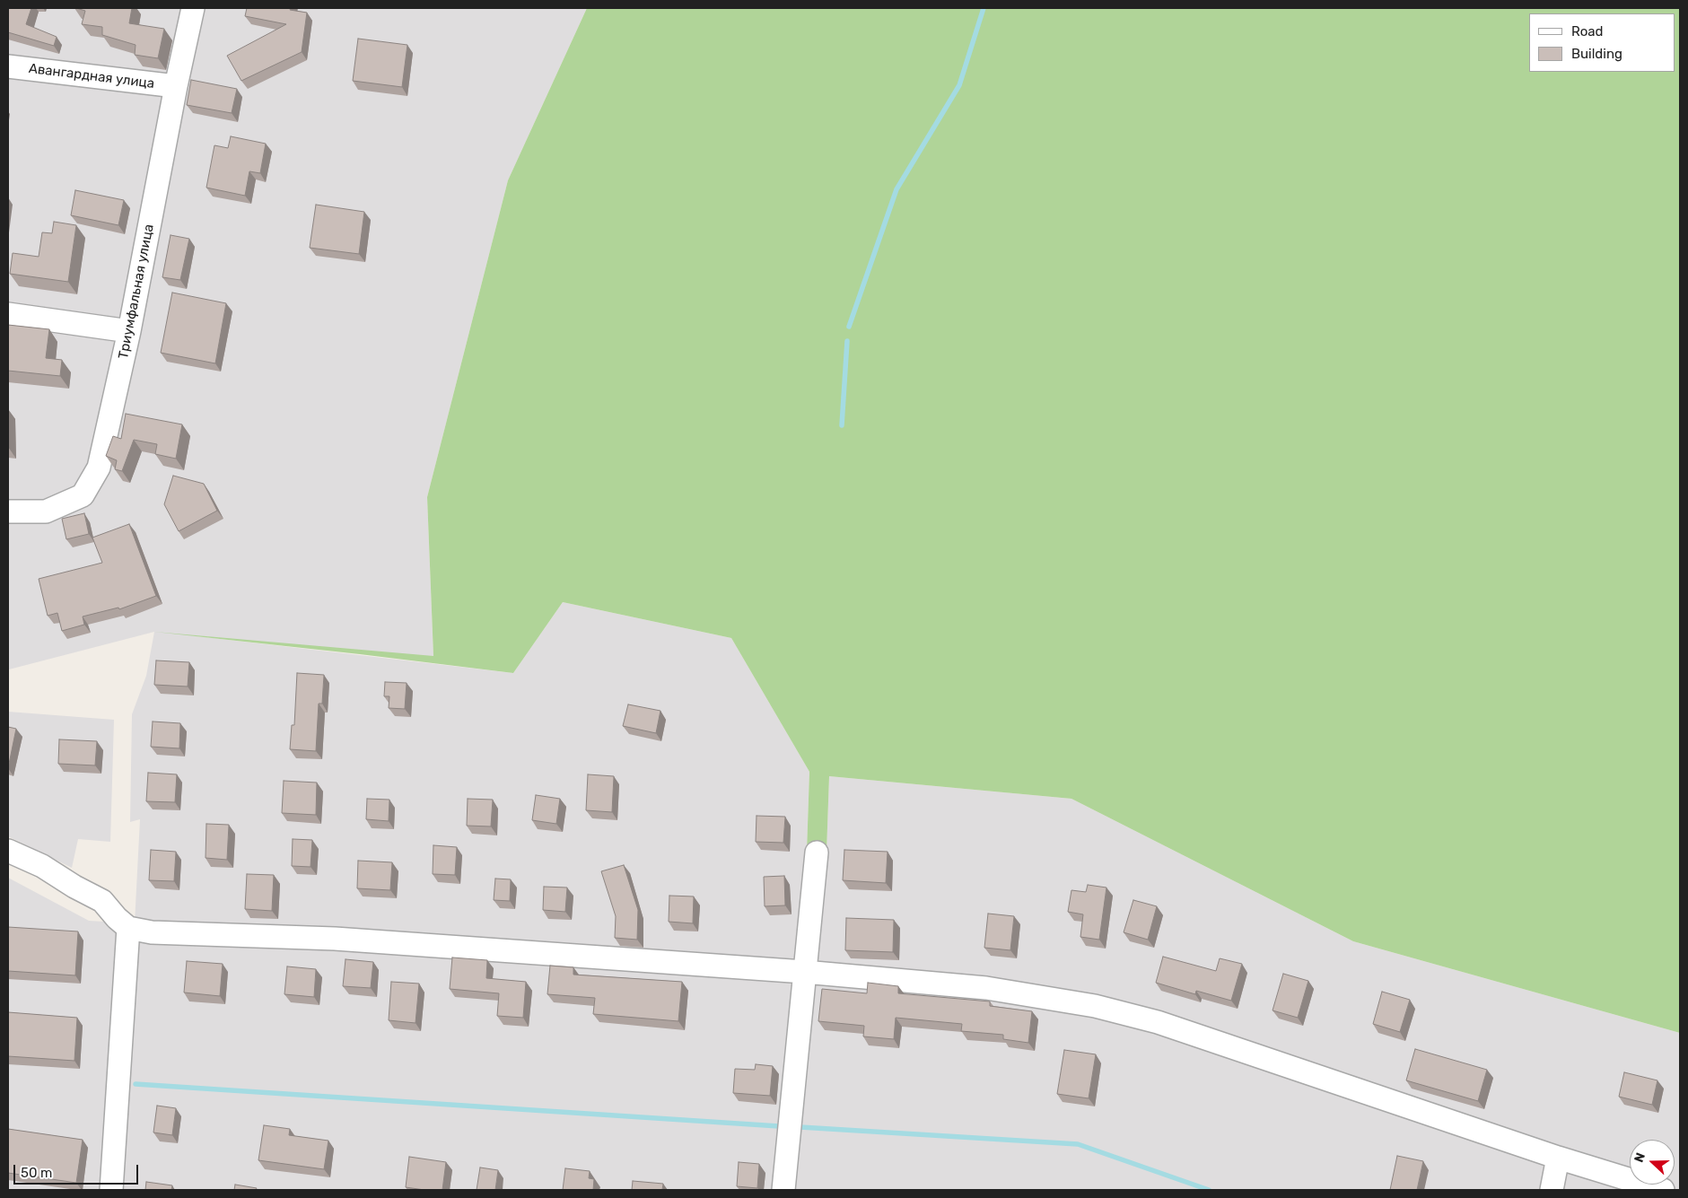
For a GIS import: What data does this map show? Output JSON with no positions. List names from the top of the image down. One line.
{"streets":{"street":["Авангардная улица","Триумфальная улица"]},"crossings":[["Авангардная улица","Триумфальная улица"]],"legend":["Road","Building"],"scale_bar":"50 m","north":"left"}
